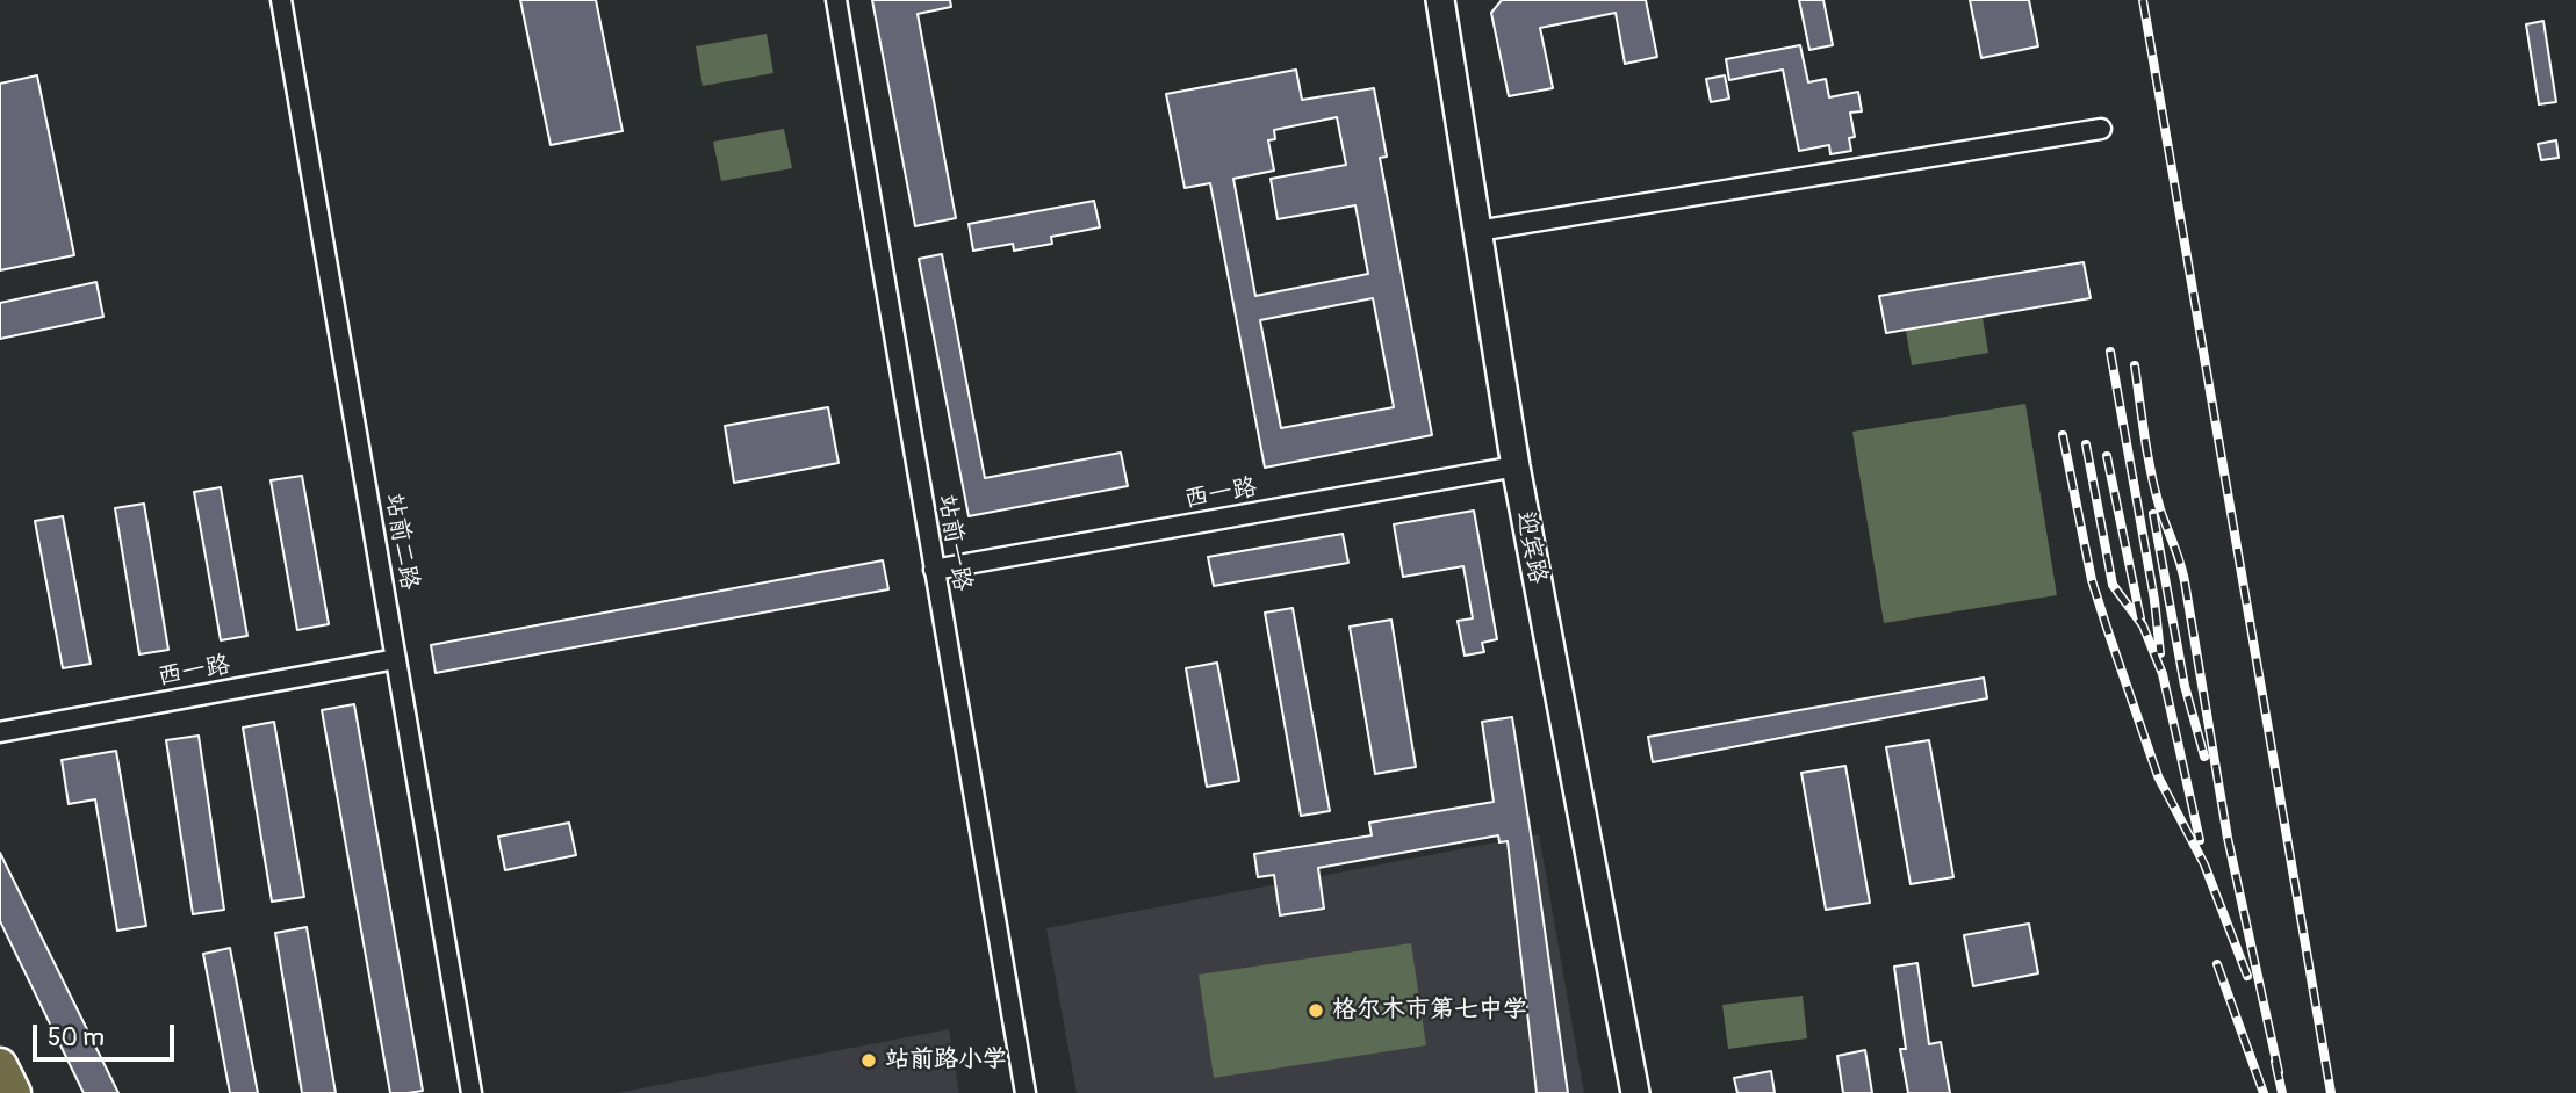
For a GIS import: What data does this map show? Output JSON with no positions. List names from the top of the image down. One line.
{"streets":{"main road":["迎宾路"],"street":["西一路","站前二路","站前一路"]},"crossings":[["西一路","站前二路"],["西一路","站前一路"],["西一路","迎宾路"]],"places":["格尔木市第七中学","站前路小学"],"scale_bar":"50 m"}
